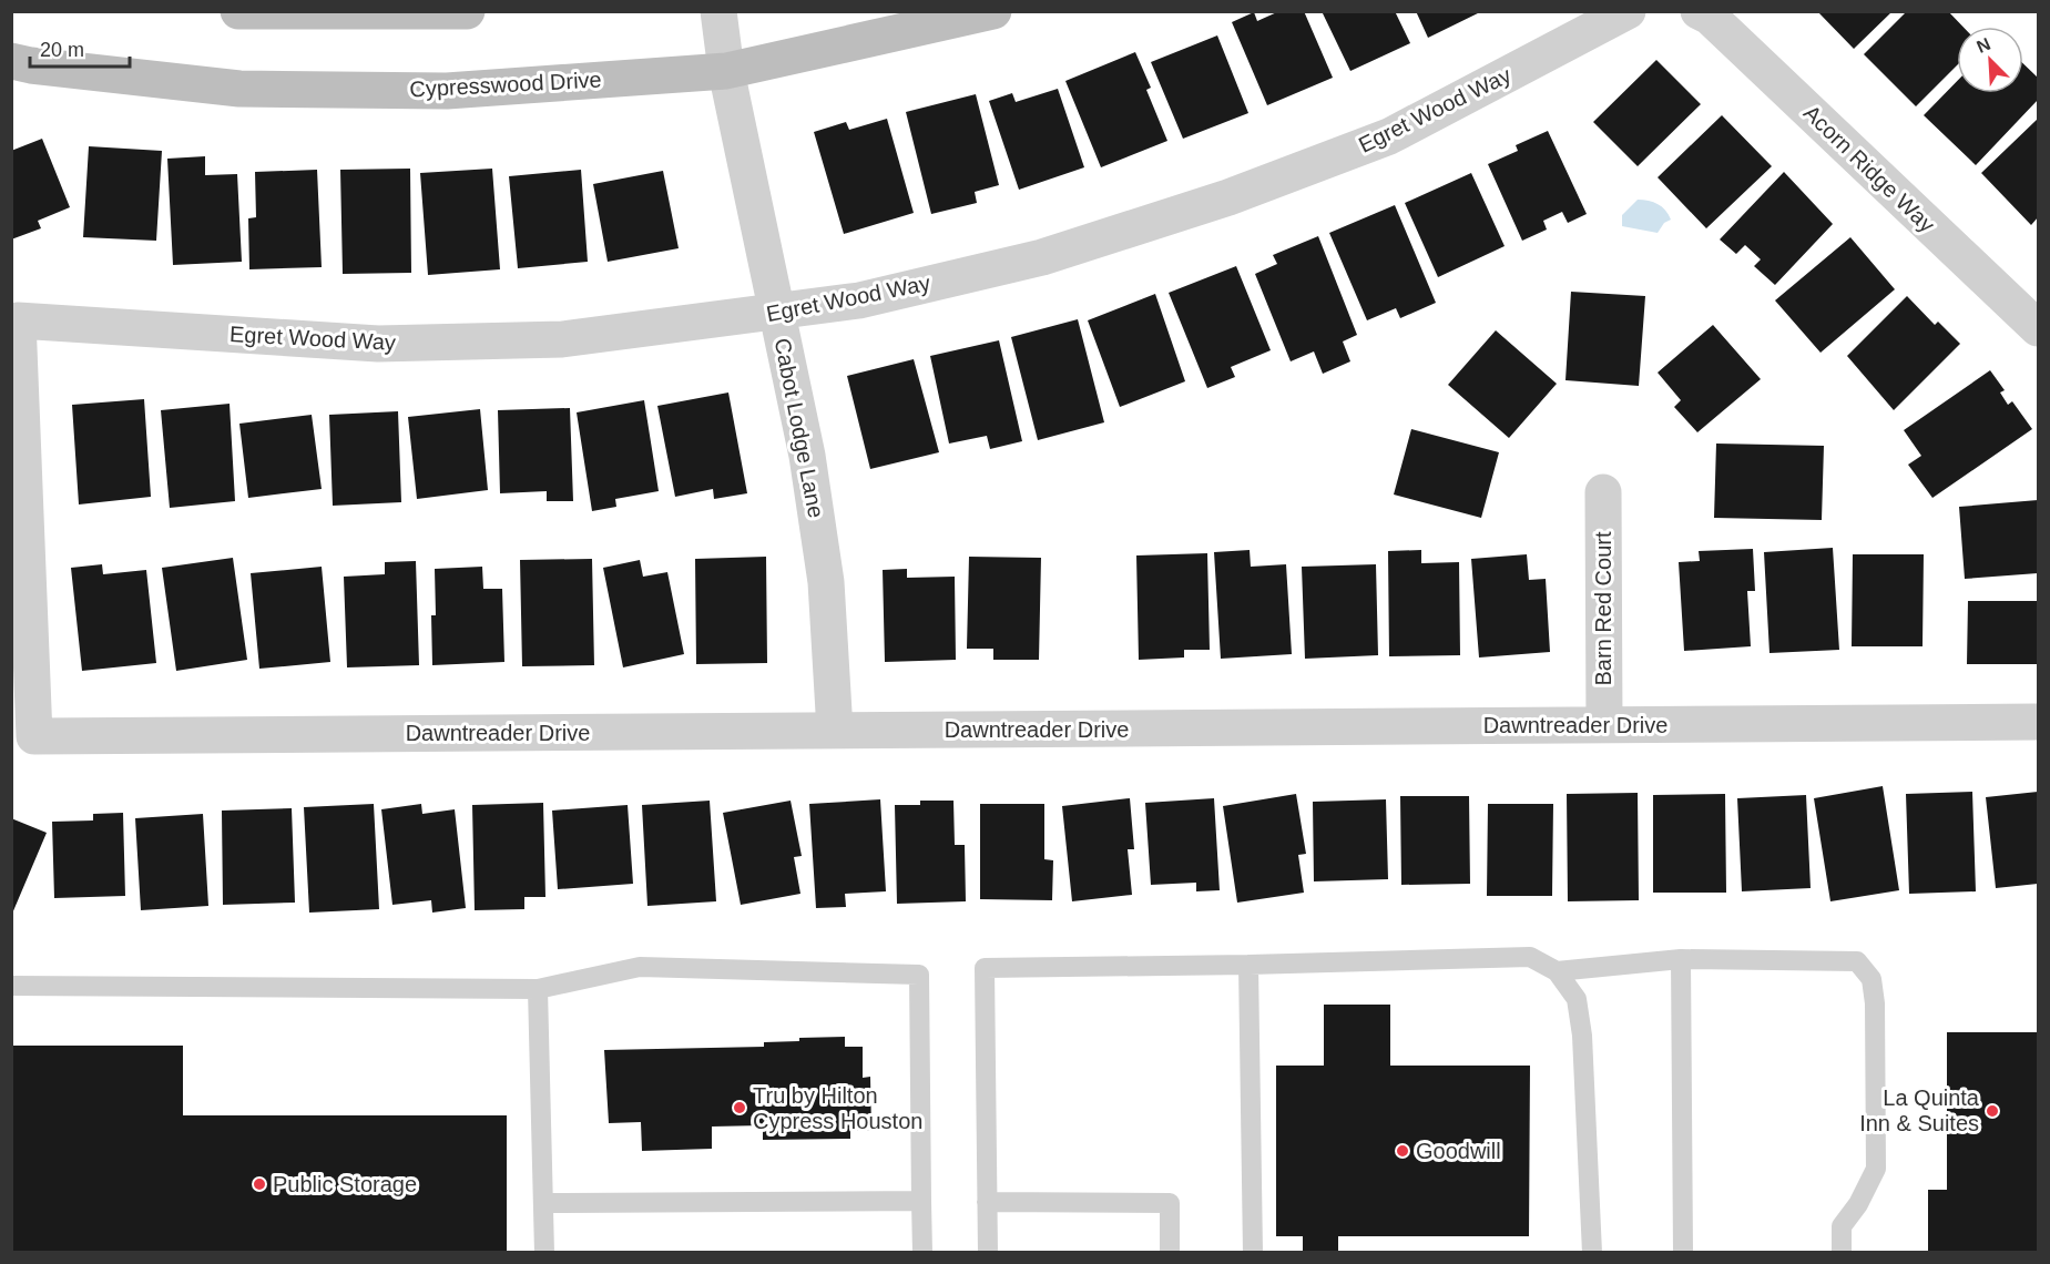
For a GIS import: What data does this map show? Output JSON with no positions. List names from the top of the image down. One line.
{"streets":{"main road":["Cypresswood Drive"],"street":["Egret Wood Way","Acorn Ridge Way","Cabot Lodge Lane","Barn Red Court","Dawntreader Drive"]},"crossings":[["Cypresswood Drive","Cabot Lodge Lane"],["Egret Wood Way","Cabot Lodge Lane"],["Egret Wood Way","Dawntreader Drive"],["Cabot Lodge Lane","Dawntreader Drive"],["Barn Red Court","Dawntreader Drive"]],"places":["Tru by Hilton Cypress Houston","La Quinta Inn & Suites","Goodwill","Public Storage"],"scale_bar":"20 m","north":"top left"}
